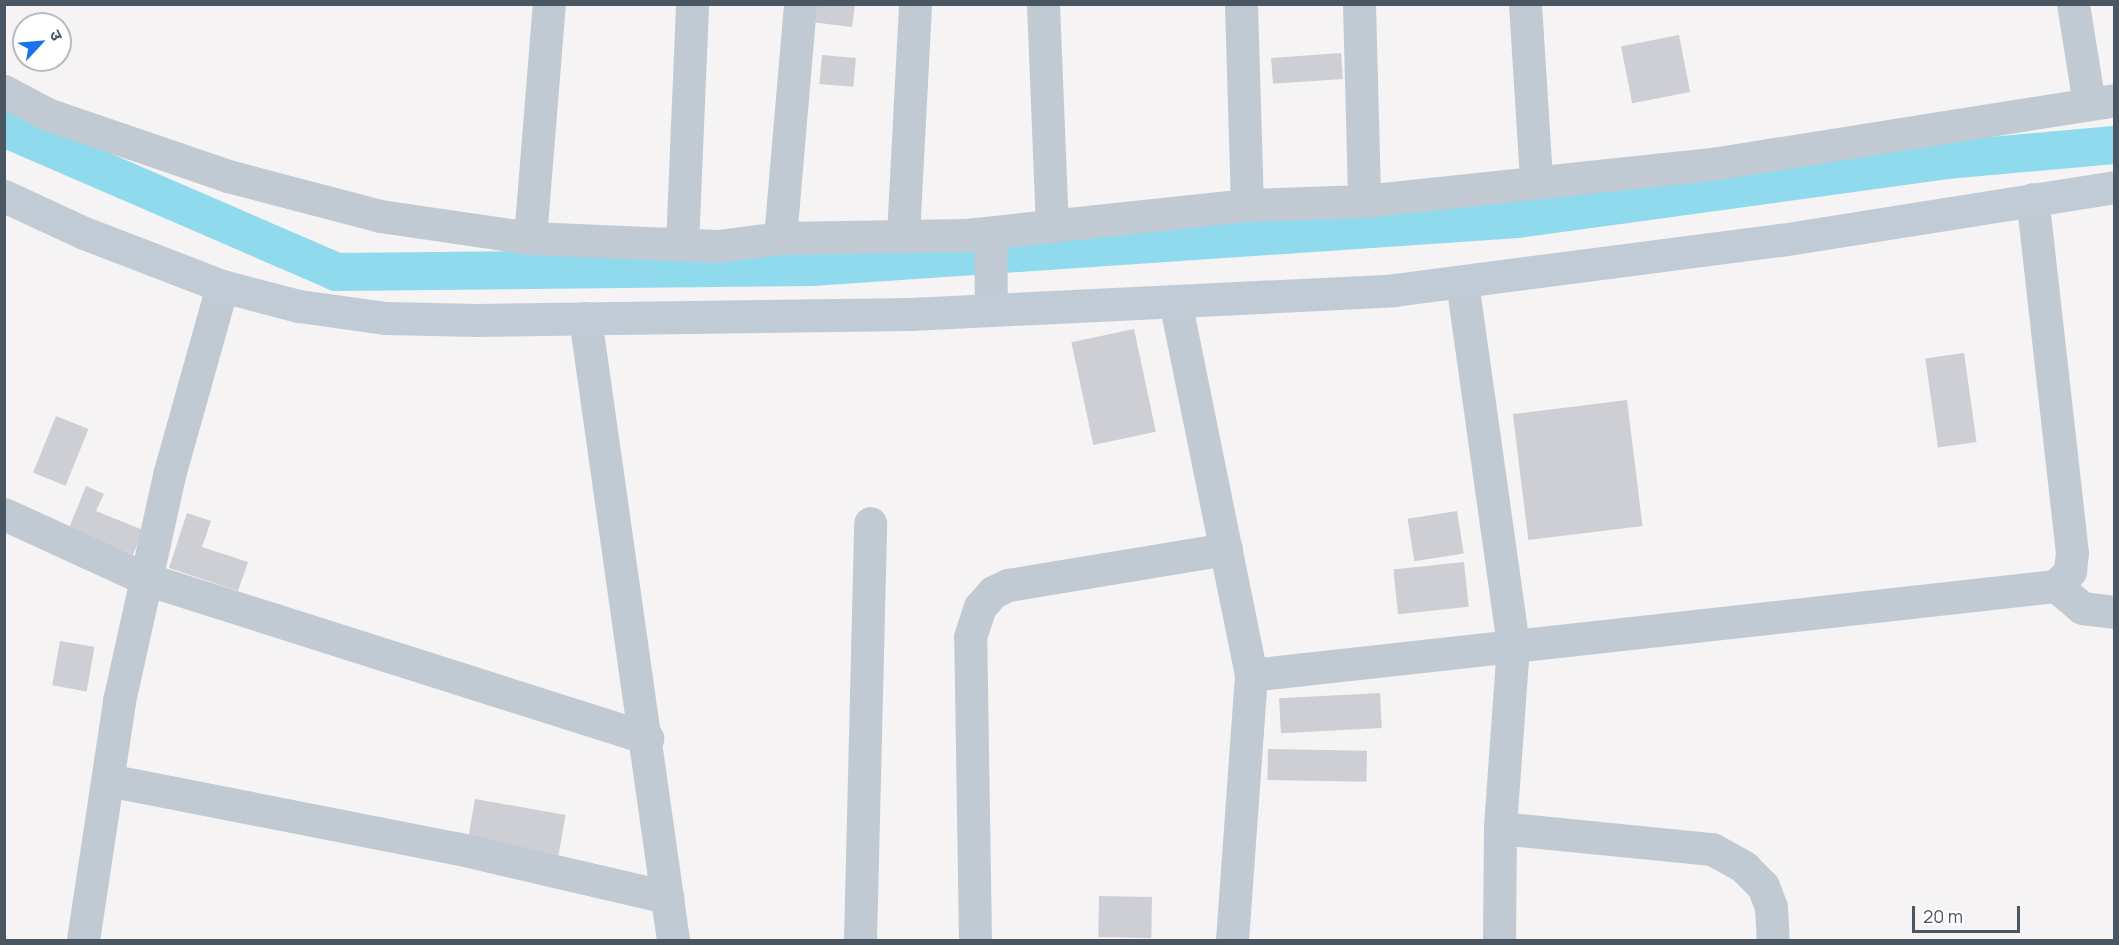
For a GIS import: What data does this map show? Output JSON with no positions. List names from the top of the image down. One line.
{"scale_bar":"20 m","north":"top right"}
